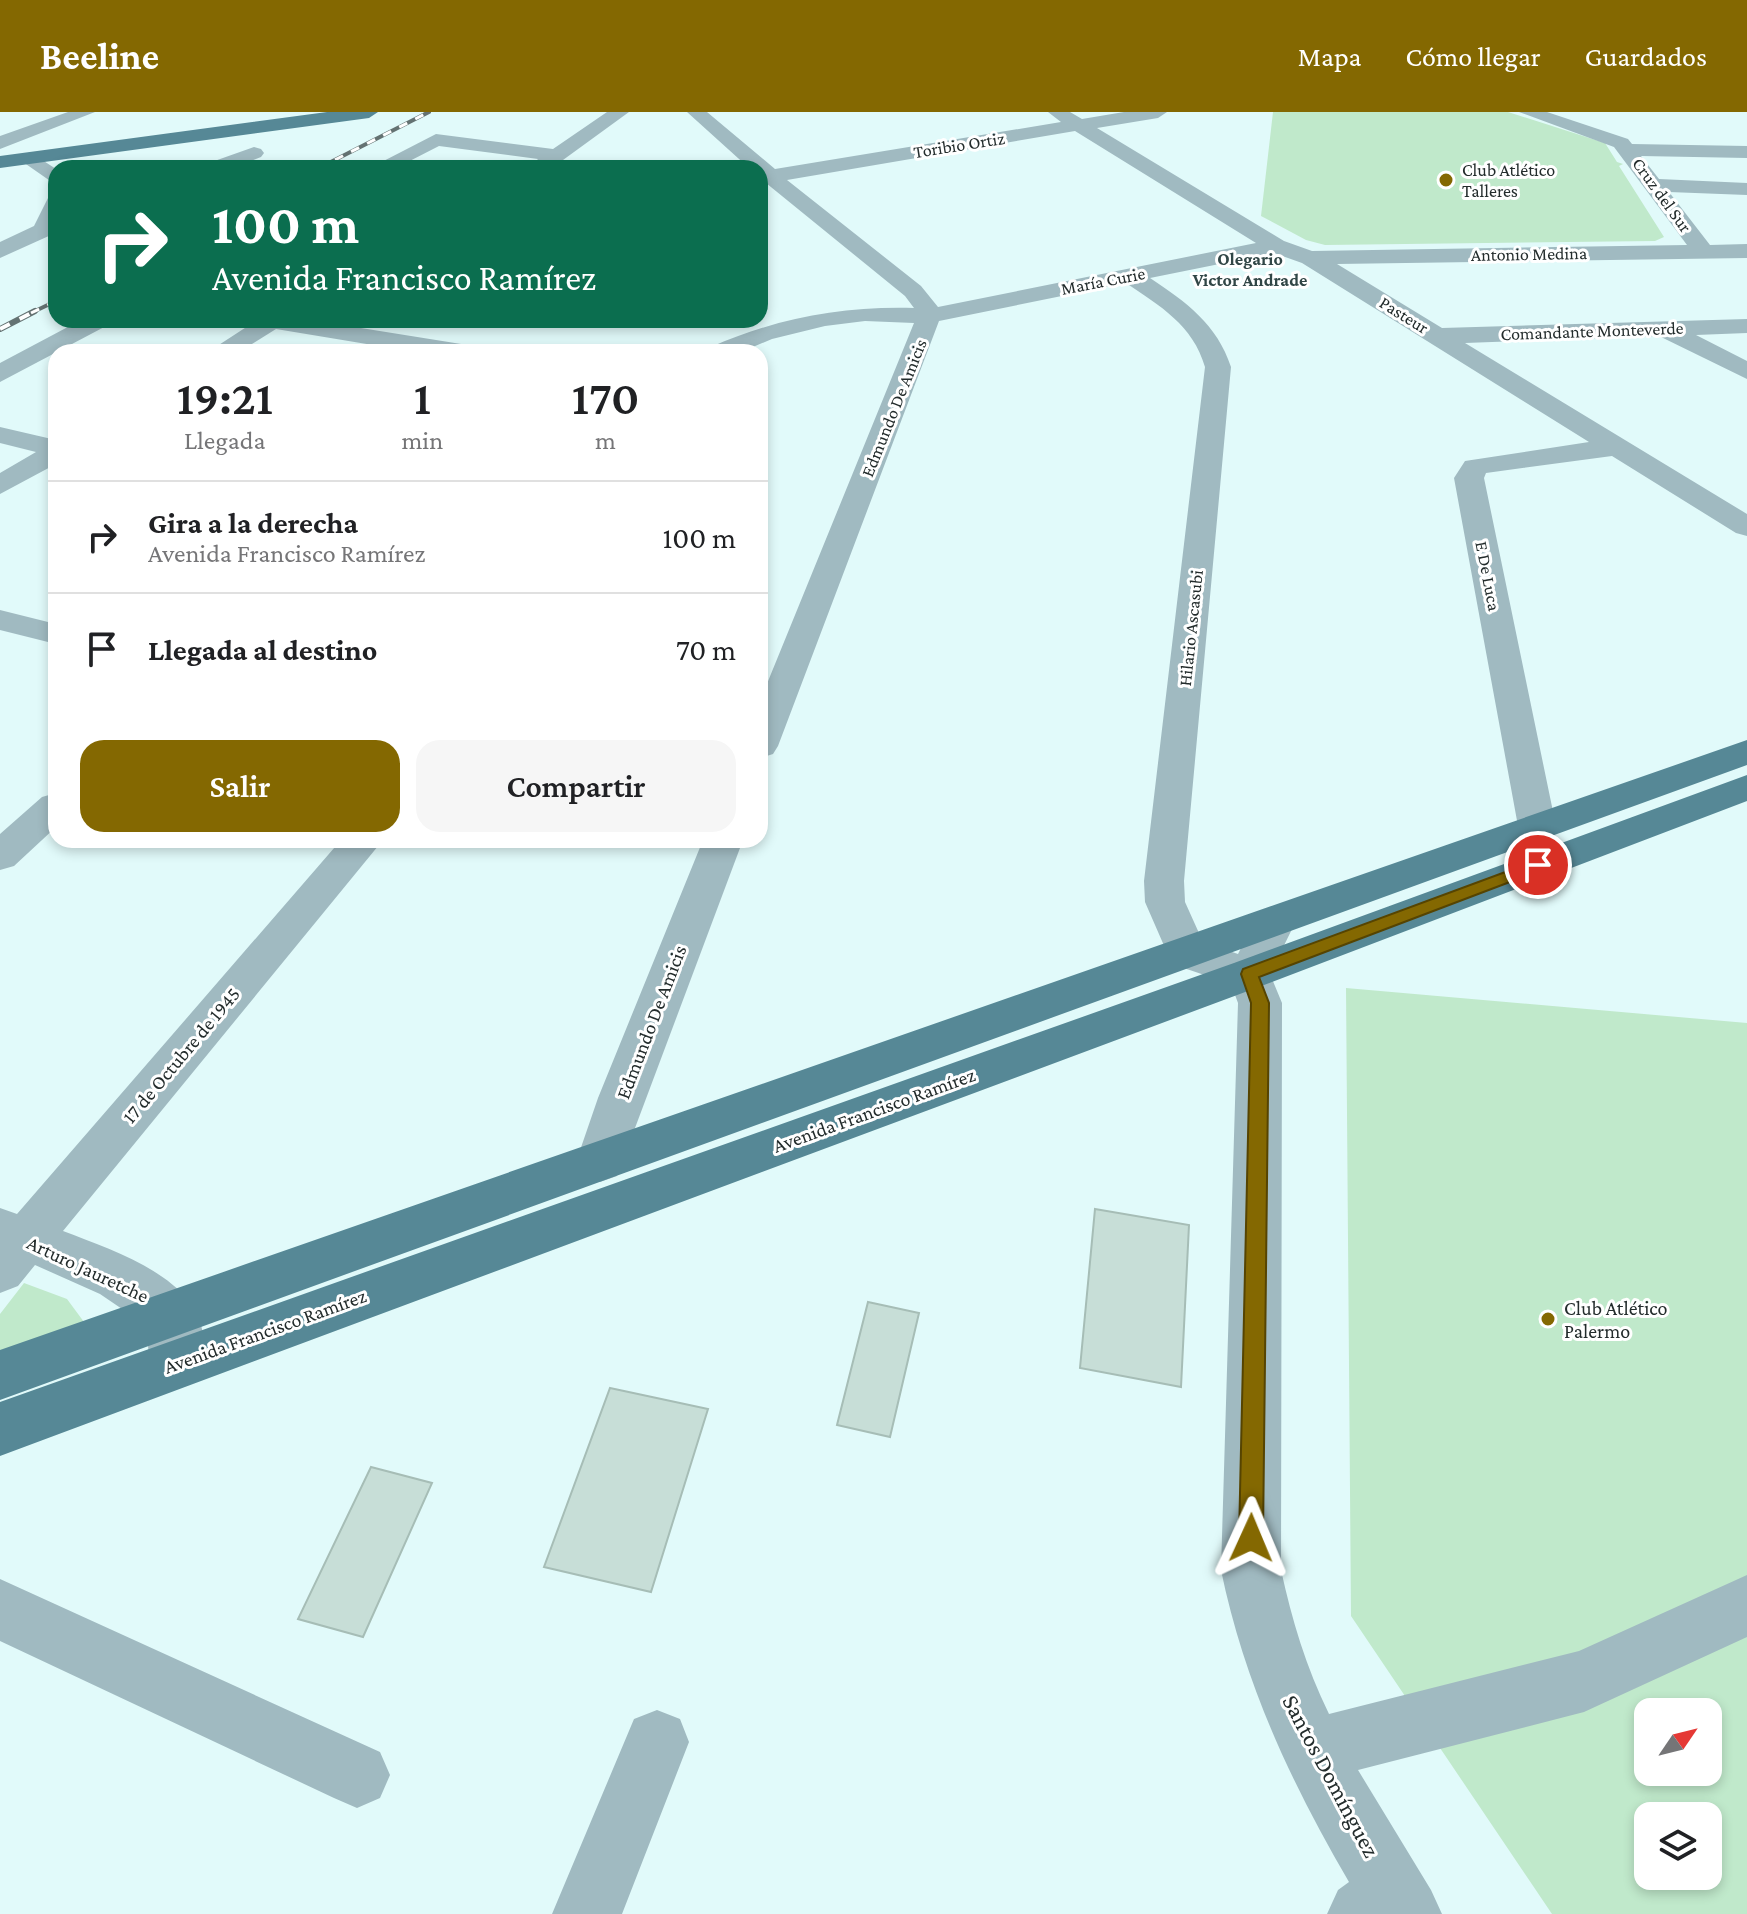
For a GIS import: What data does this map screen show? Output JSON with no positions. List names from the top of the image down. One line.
{"streets":{"main road":["Avenida Francisco Ramírez"],"street":["Toribio Ortiz","Cruz del Sur","Antonio Medina","María Curie","Pasteur","Comandante Monteverde","Edmundo De Amicis","E De Luca","Hilario Ascasubi","17 de Octubre de 1945","Arturo Jauretche","Santos Domínguez"]},"crossings":[["Toribio Ortiz","Pasteur"],["Cruz del Sur","Antonio Medina"],["Antonio Medina","Pasteur"],["María Curie","Pasteur"],["María Curie","Edmundo De Amicis"],["María Curie","Hilario Ascasubi"],["Pasteur","Comandante Monteverde"],["Pasteur","E De Luca"],["Edmundo De Amicis","Avenida Francisco Ramírez"],["E De Luca","Avenida Francisco Ramírez"],["Hilario Ascasubi","Avenida Francisco Ramírez"],["17 de Octubre de 1945","Arturo Jauretche"],["Avenida Francisco Ramírez","Arturo Jauretche"],["Avenida Francisco Ramírez","Santos Domínguez"]],"districts":["Olegario Victor Andrade"],"places":["Club Atlético Talleres","Club Atlético Palermo"],"north":"top right","page":{"header":"Beeline","nav":["Mapa","Cómo llegar","Guardados"],"turn":["100 m","Avenida Francisco Ramírez"],"eta":["19:21","Llegada","1","min","170","m"],"list":[{"name":"Gira a la derecha","note":"Avenida Francisco Ramírez","value":"100 m"},{"name":"Llegada al destino","value":"70 m"}],"buttons":["Salir","Compartir"]}}
